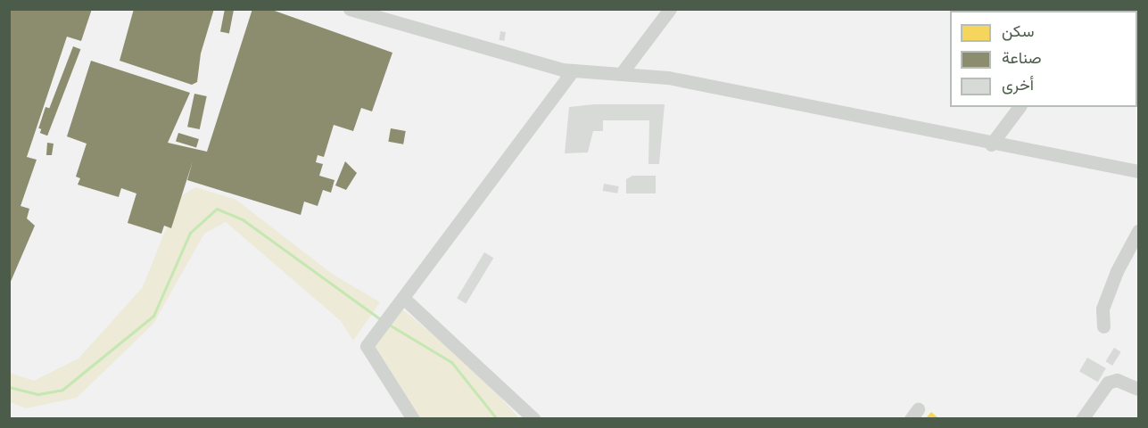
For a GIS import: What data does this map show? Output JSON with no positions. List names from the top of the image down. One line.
{"legend":["سكن","صناعة","أخرى"]}
